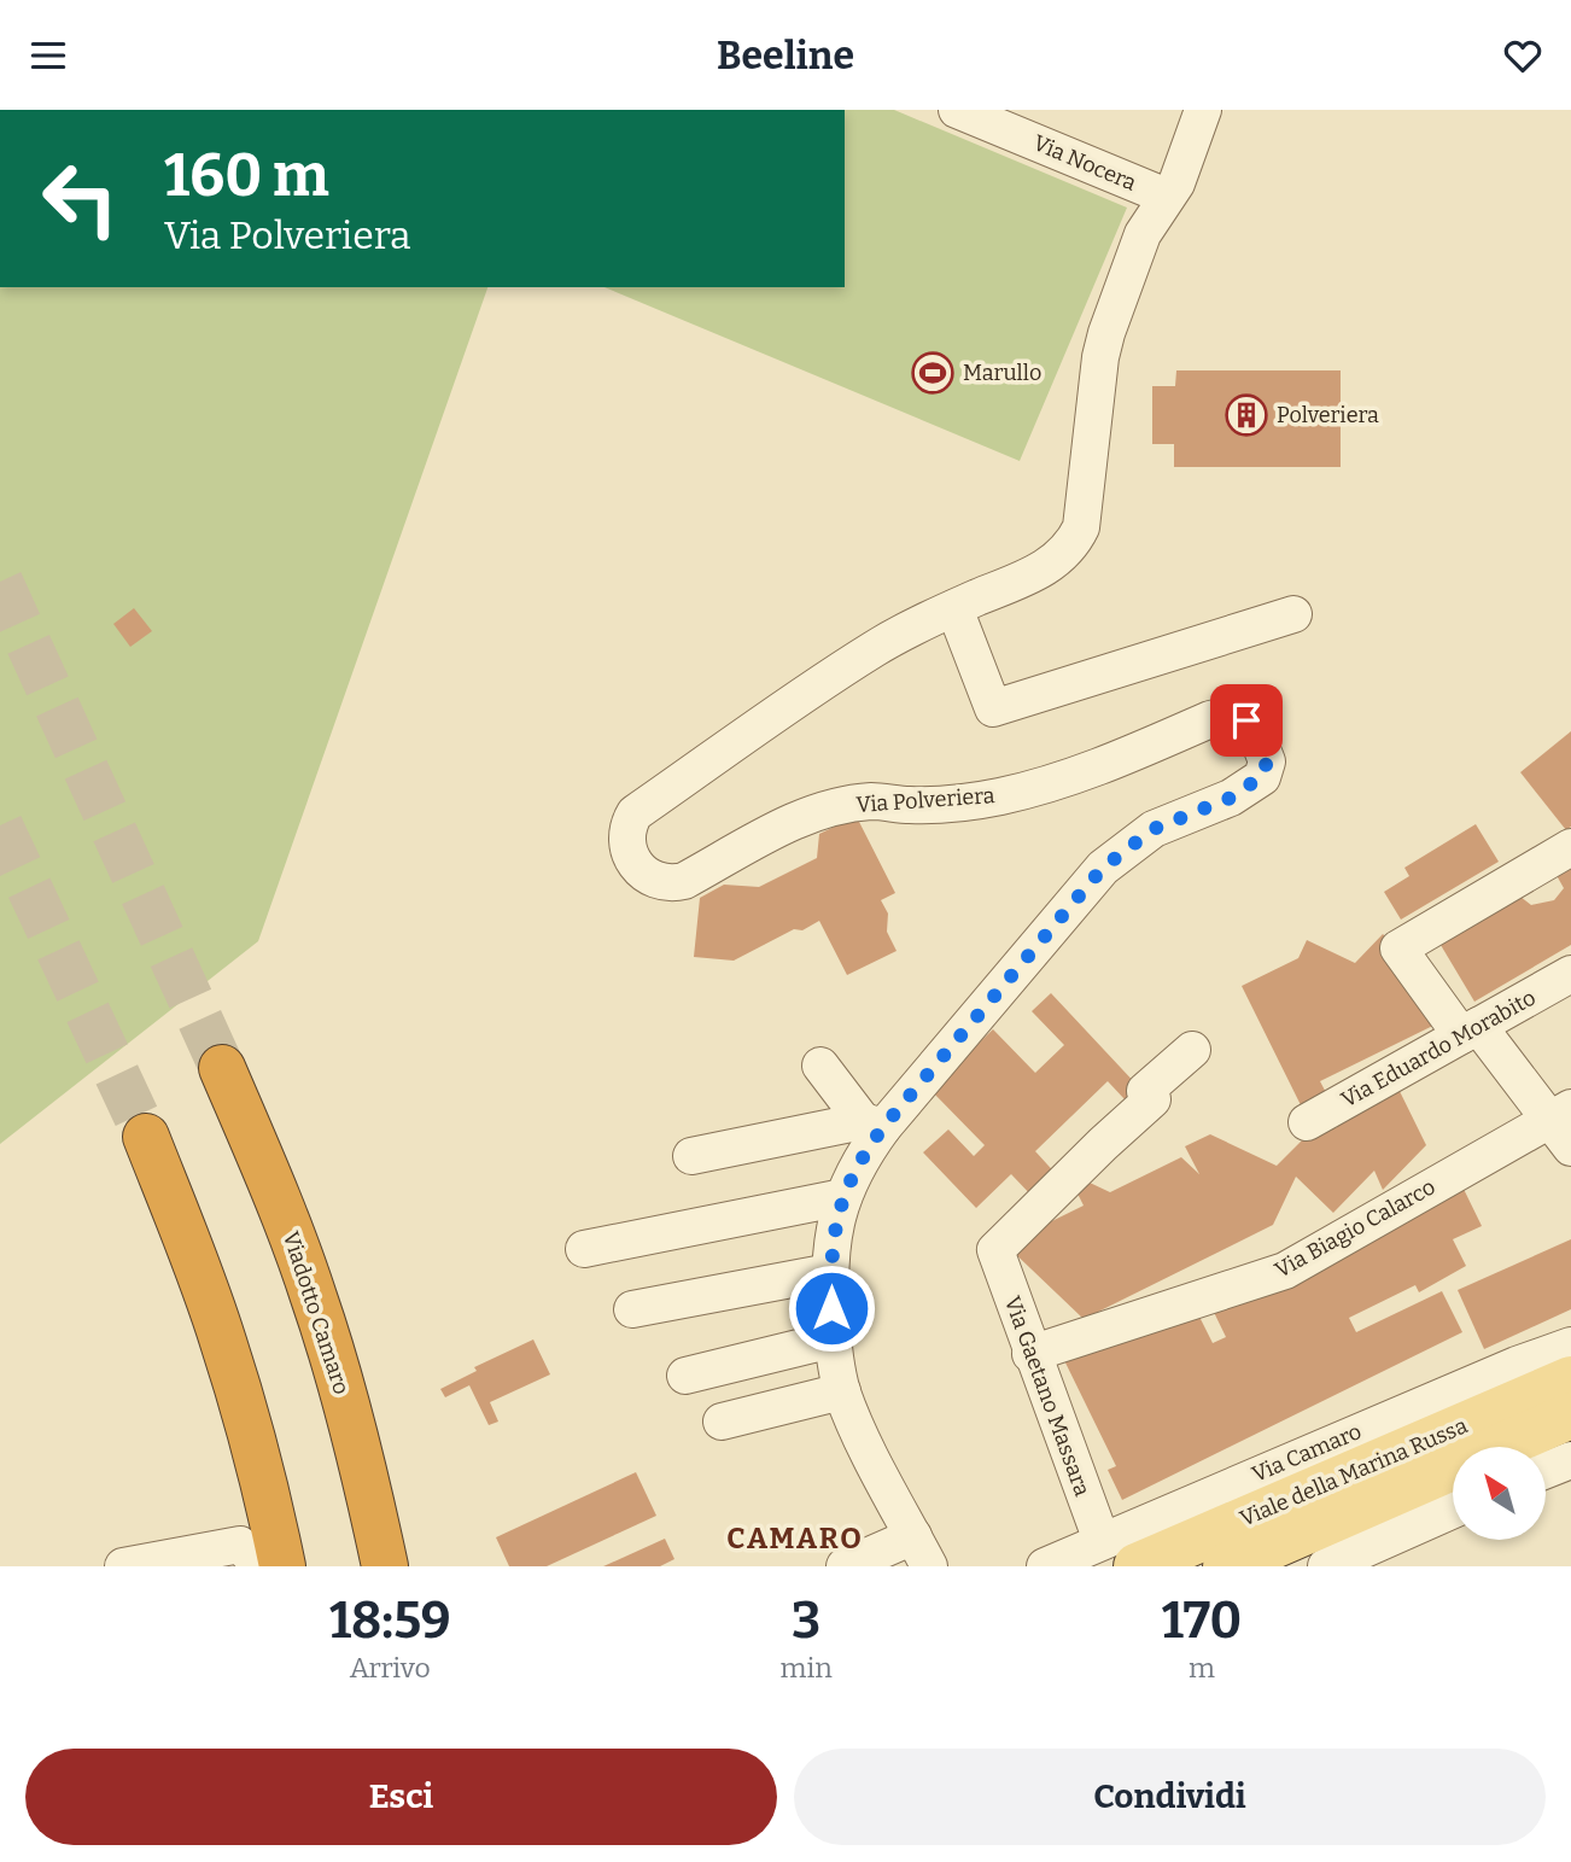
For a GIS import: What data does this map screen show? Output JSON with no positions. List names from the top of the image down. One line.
{"streets":{"highway":["Viadotto Camaro"],"main road":["Viale della Marina Russa"],"street":["Via Nocera","Via Polveriera","Via Eduardo Morabito","Via Biagio Calarco","Via Gaetano Massara","Via Camaro"]},"crossings":[["Via Nocera","Via Polveriera"],["Via Biagio Calarco","Via Gaetano Massara"],["Via Gaetano Massara","Via Camaro"],["Via Gaetano Massara","Viale della Marina Russa"],["Via Camaro","Viale della Marina Russa"]],"districts":["CAMARO"],"places":{"sports":["Marullo"],"building":["Polveriera"]},"north":"top left","page":{"header":"Beeline","turn":["160 m","Via Polveriera"],"eta":["18:59","Arrivo","3","min","170","m"],"buttons":["Esci","Condividi"]}}
